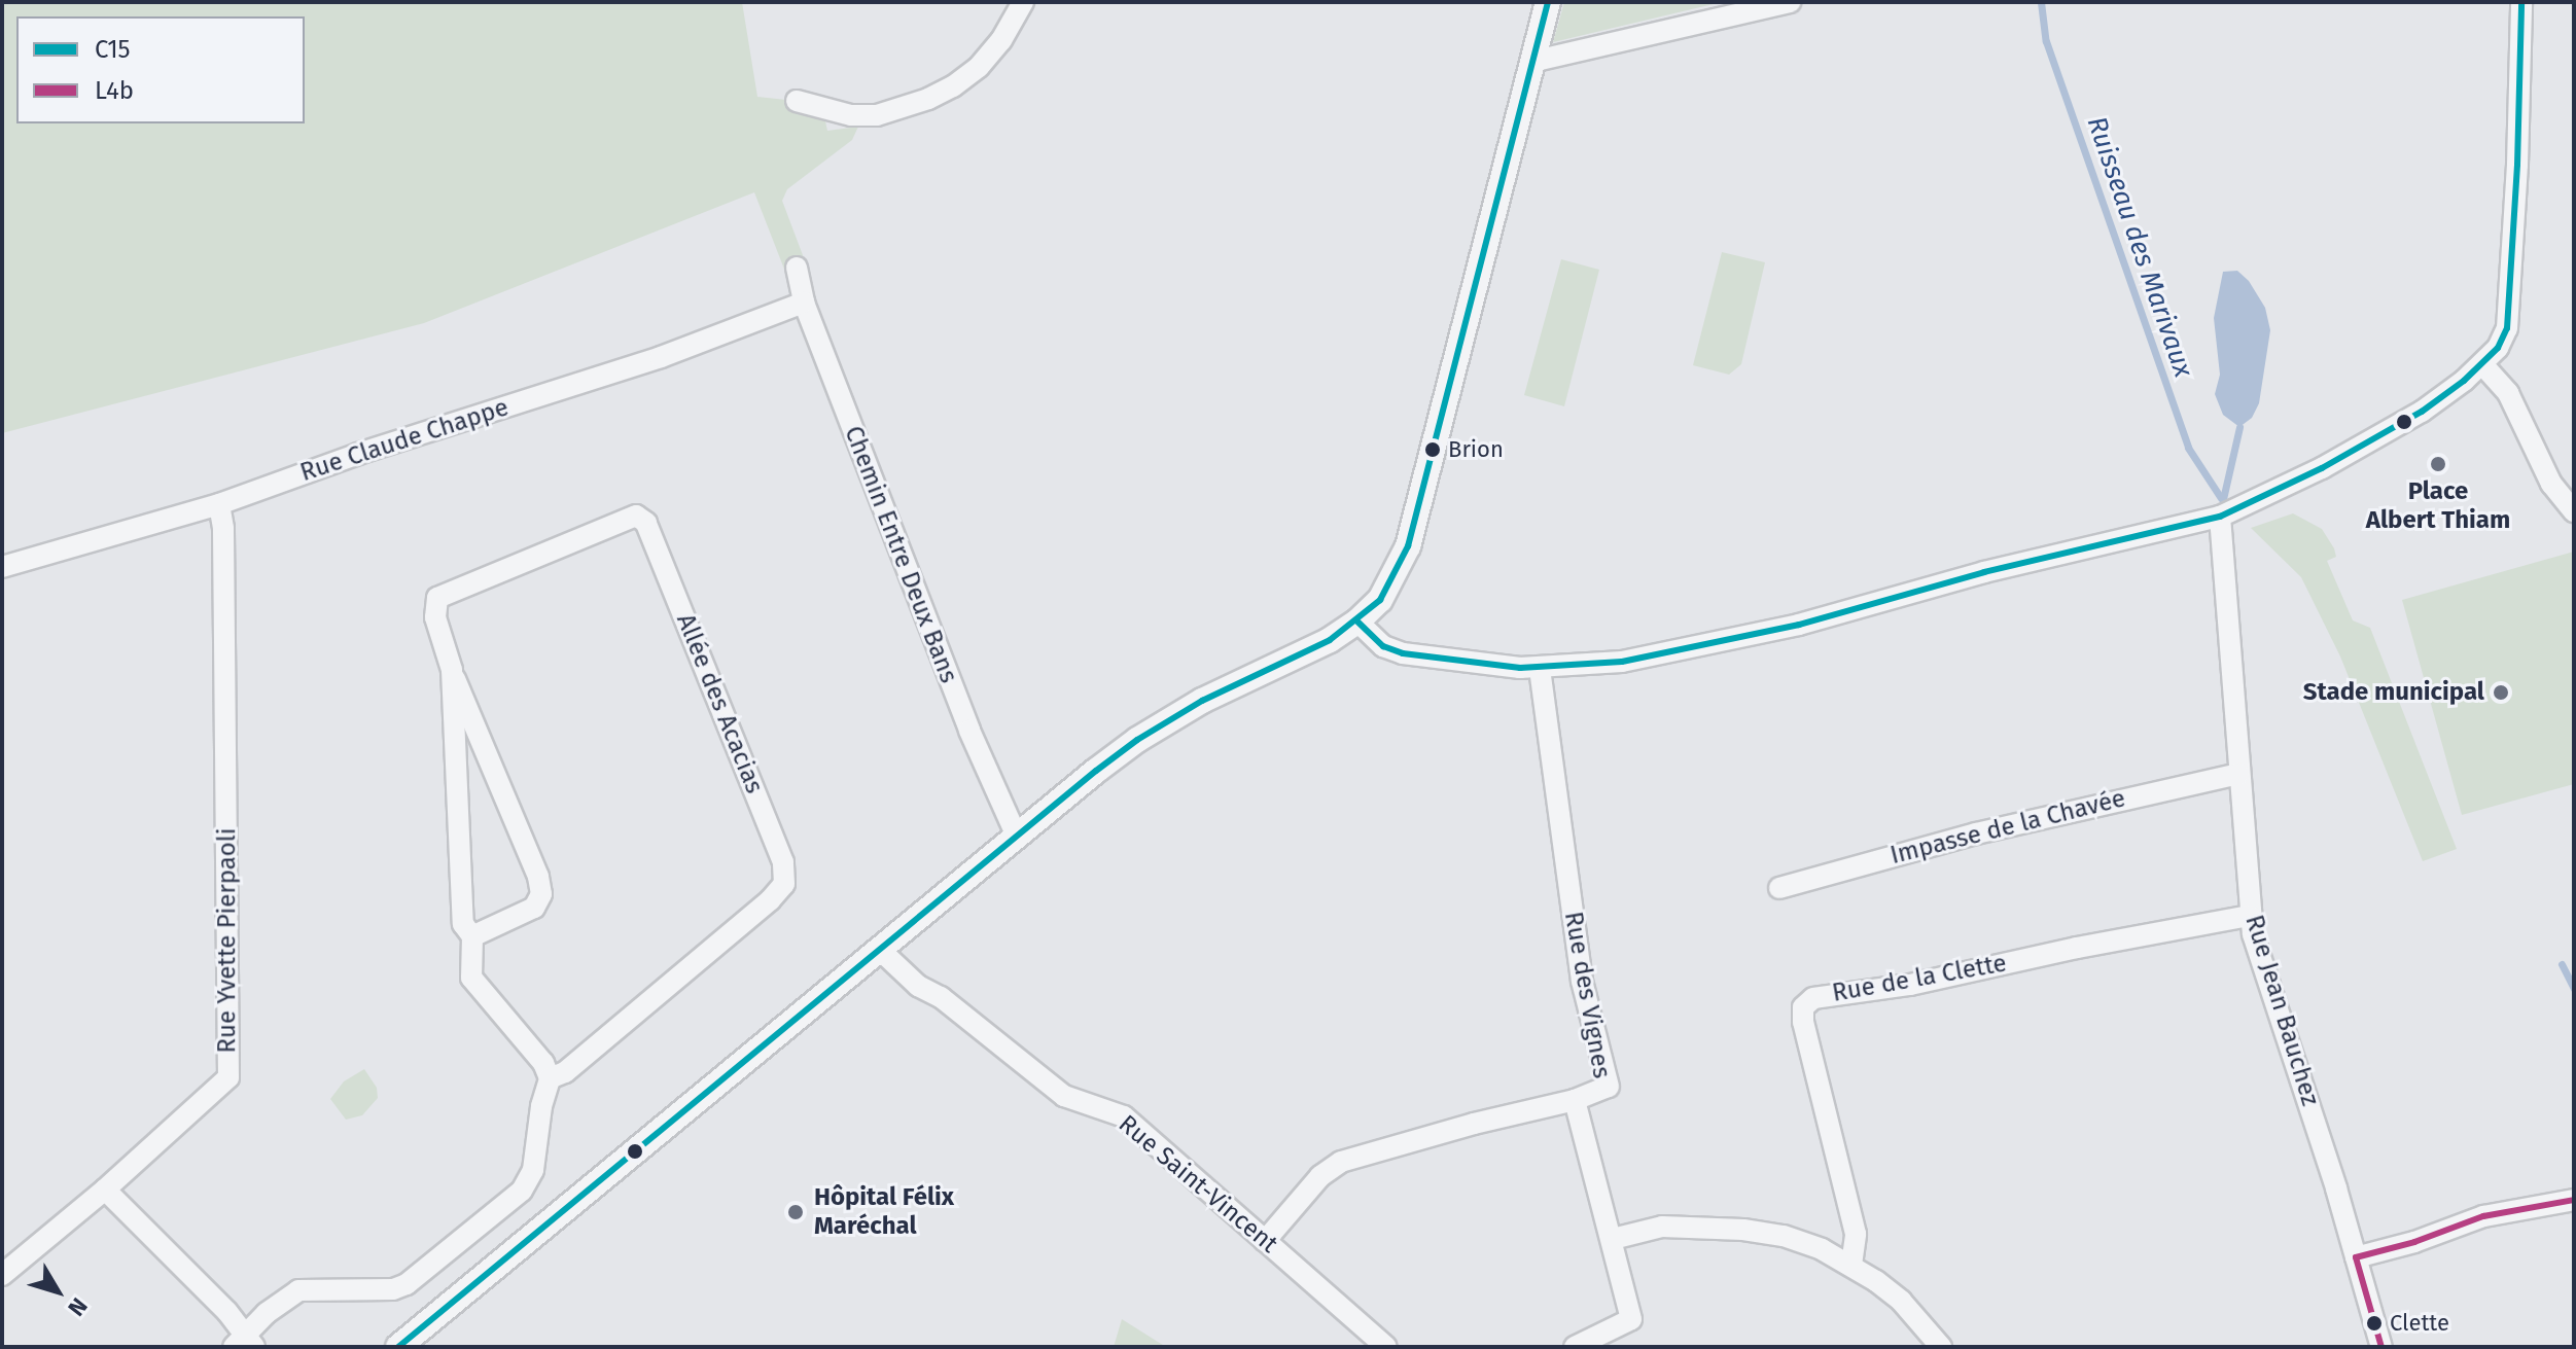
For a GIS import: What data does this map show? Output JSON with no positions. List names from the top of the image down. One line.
{"streets":{"street":["Rue Claude Chappe","Chemin Entre Deux Bans","Allée des Acacias","Impasse de la Chavée","Rue Yvette Pierpaoli","Rue de la Clette","Rue des Vignes","Rue Jean Bauchez","Rue Saint-Vincent"]},"crossings":[["Rue Claude Chappe","Chemin Entre Deux Bans"],["Rue Claude Chappe","Rue Yvette Pierpaoli"],["Impasse de la Chavée","Rue Jean Bauchez"],["Rue de la Clette","Rue Jean Bauchez"],["Rue des Vignes","Rue Saint-Vincent"]],"water":["Ruisseau des Marivaux"],"places":["Brion","Place Albert Thiam","Stade municipal","Hôpital Félix Maréchal","Clette"],"lines":["transit line C15","transit line L4b"],"legend":["C15","L4b"],"north":"bottom right"}
